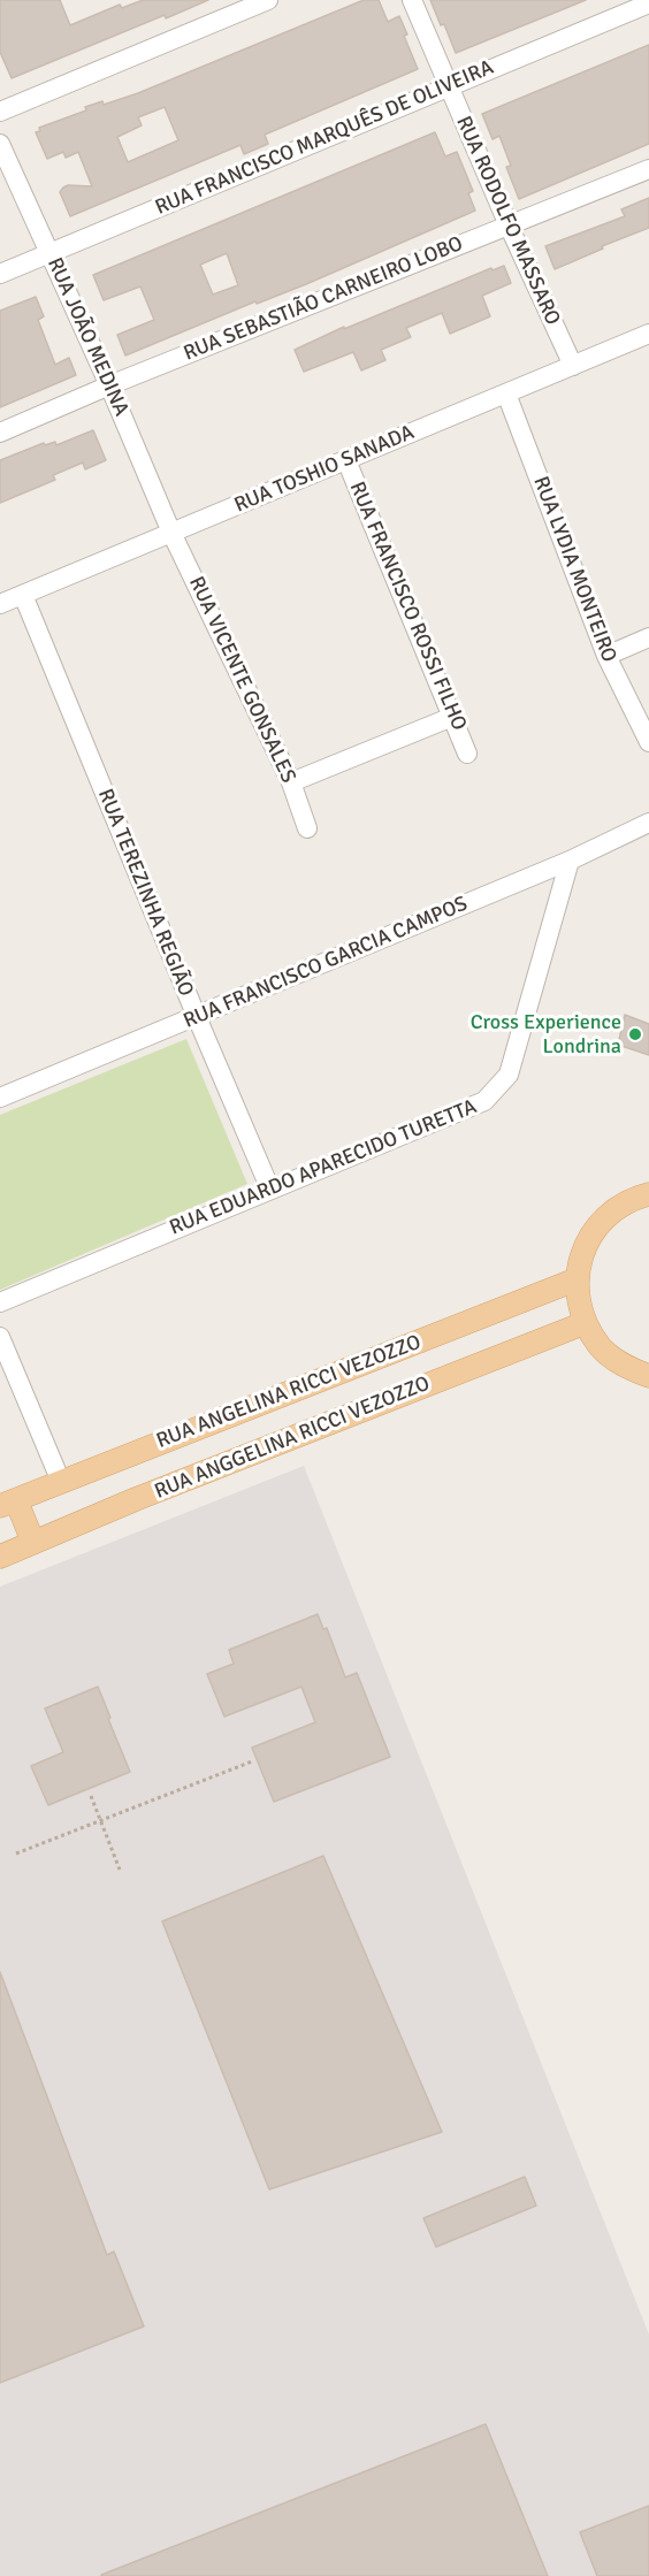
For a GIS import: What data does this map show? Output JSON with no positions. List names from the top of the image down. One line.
{"streets":{"main road":["RUA ANGELINA RICCI VEZOZZO","RUA ANGGELINA RICCI VEZOZZO"],"street":["RUA FRANCISCO MARQUÊS DE OLIVEIRA","RUA RODOLFO MASSARO","RUA SEBASTIÃO CARNEIRO LOBO","RUA JOÃO MEDINA","RUA TOSHIO SANADA","RUA LYDIA MONTEIRO","RUA FRANCISCO ROSSI FILHO","RUA VICENTE GONSALES","RUA TEREZINHA REGIÃO","RUA FRANCISCO GARCIA CAMPOS","RUA EDUARDO APARECIDO TURETTA"]},"crossings":[["RUA FRANCISCO MARQUÊS DE OLIVEIRA","RUA RODOLFO MASSARO"],["RUA FRANCISCO MARQUÊS DE OLIVEIRA","RUA JOÃO MEDINA"],["RUA RODOLFO MASSARO","RUA SEBASTIÃO CARNEIRO LOBO"],["RUA RODOLFO MASSARO","RUA TOSHIO SANADA"],["RUA SEBASTIÃO CARNEIRO LOBO","RUA JOÃO MEDINA"],["RUA JOÃO MEDINA","RUA TOSHIO SANADA"],["RUA JOÃO MEDINA","RUA VICENTE GONSALES"],["RUA TOSHIO SANADA","RUA LYDIA MONTEIRO"],["RUA TOSHIO SANADA","RUA FRANCISCO ROSSI FILHO"],["RUA TOSHIO SANADA","RUA VICENTE GONSALES"],["RUA TOSHIO SANADA","RUA TEREZINHA REGIÃO"],["RUA TEREZINHA REGIÃO","RUA FRANCISCO GARCIA CAMPOS"],["RUA TEREZINHA REGIÃO","RUA EDUARDO APARECIDO TURETTA"],["RUA FRANCISCO GARCIA CAMPOS","RUA EDUARDO APARECIDO TURETTA"]],"places":["Cross Experience Londrina"]}
